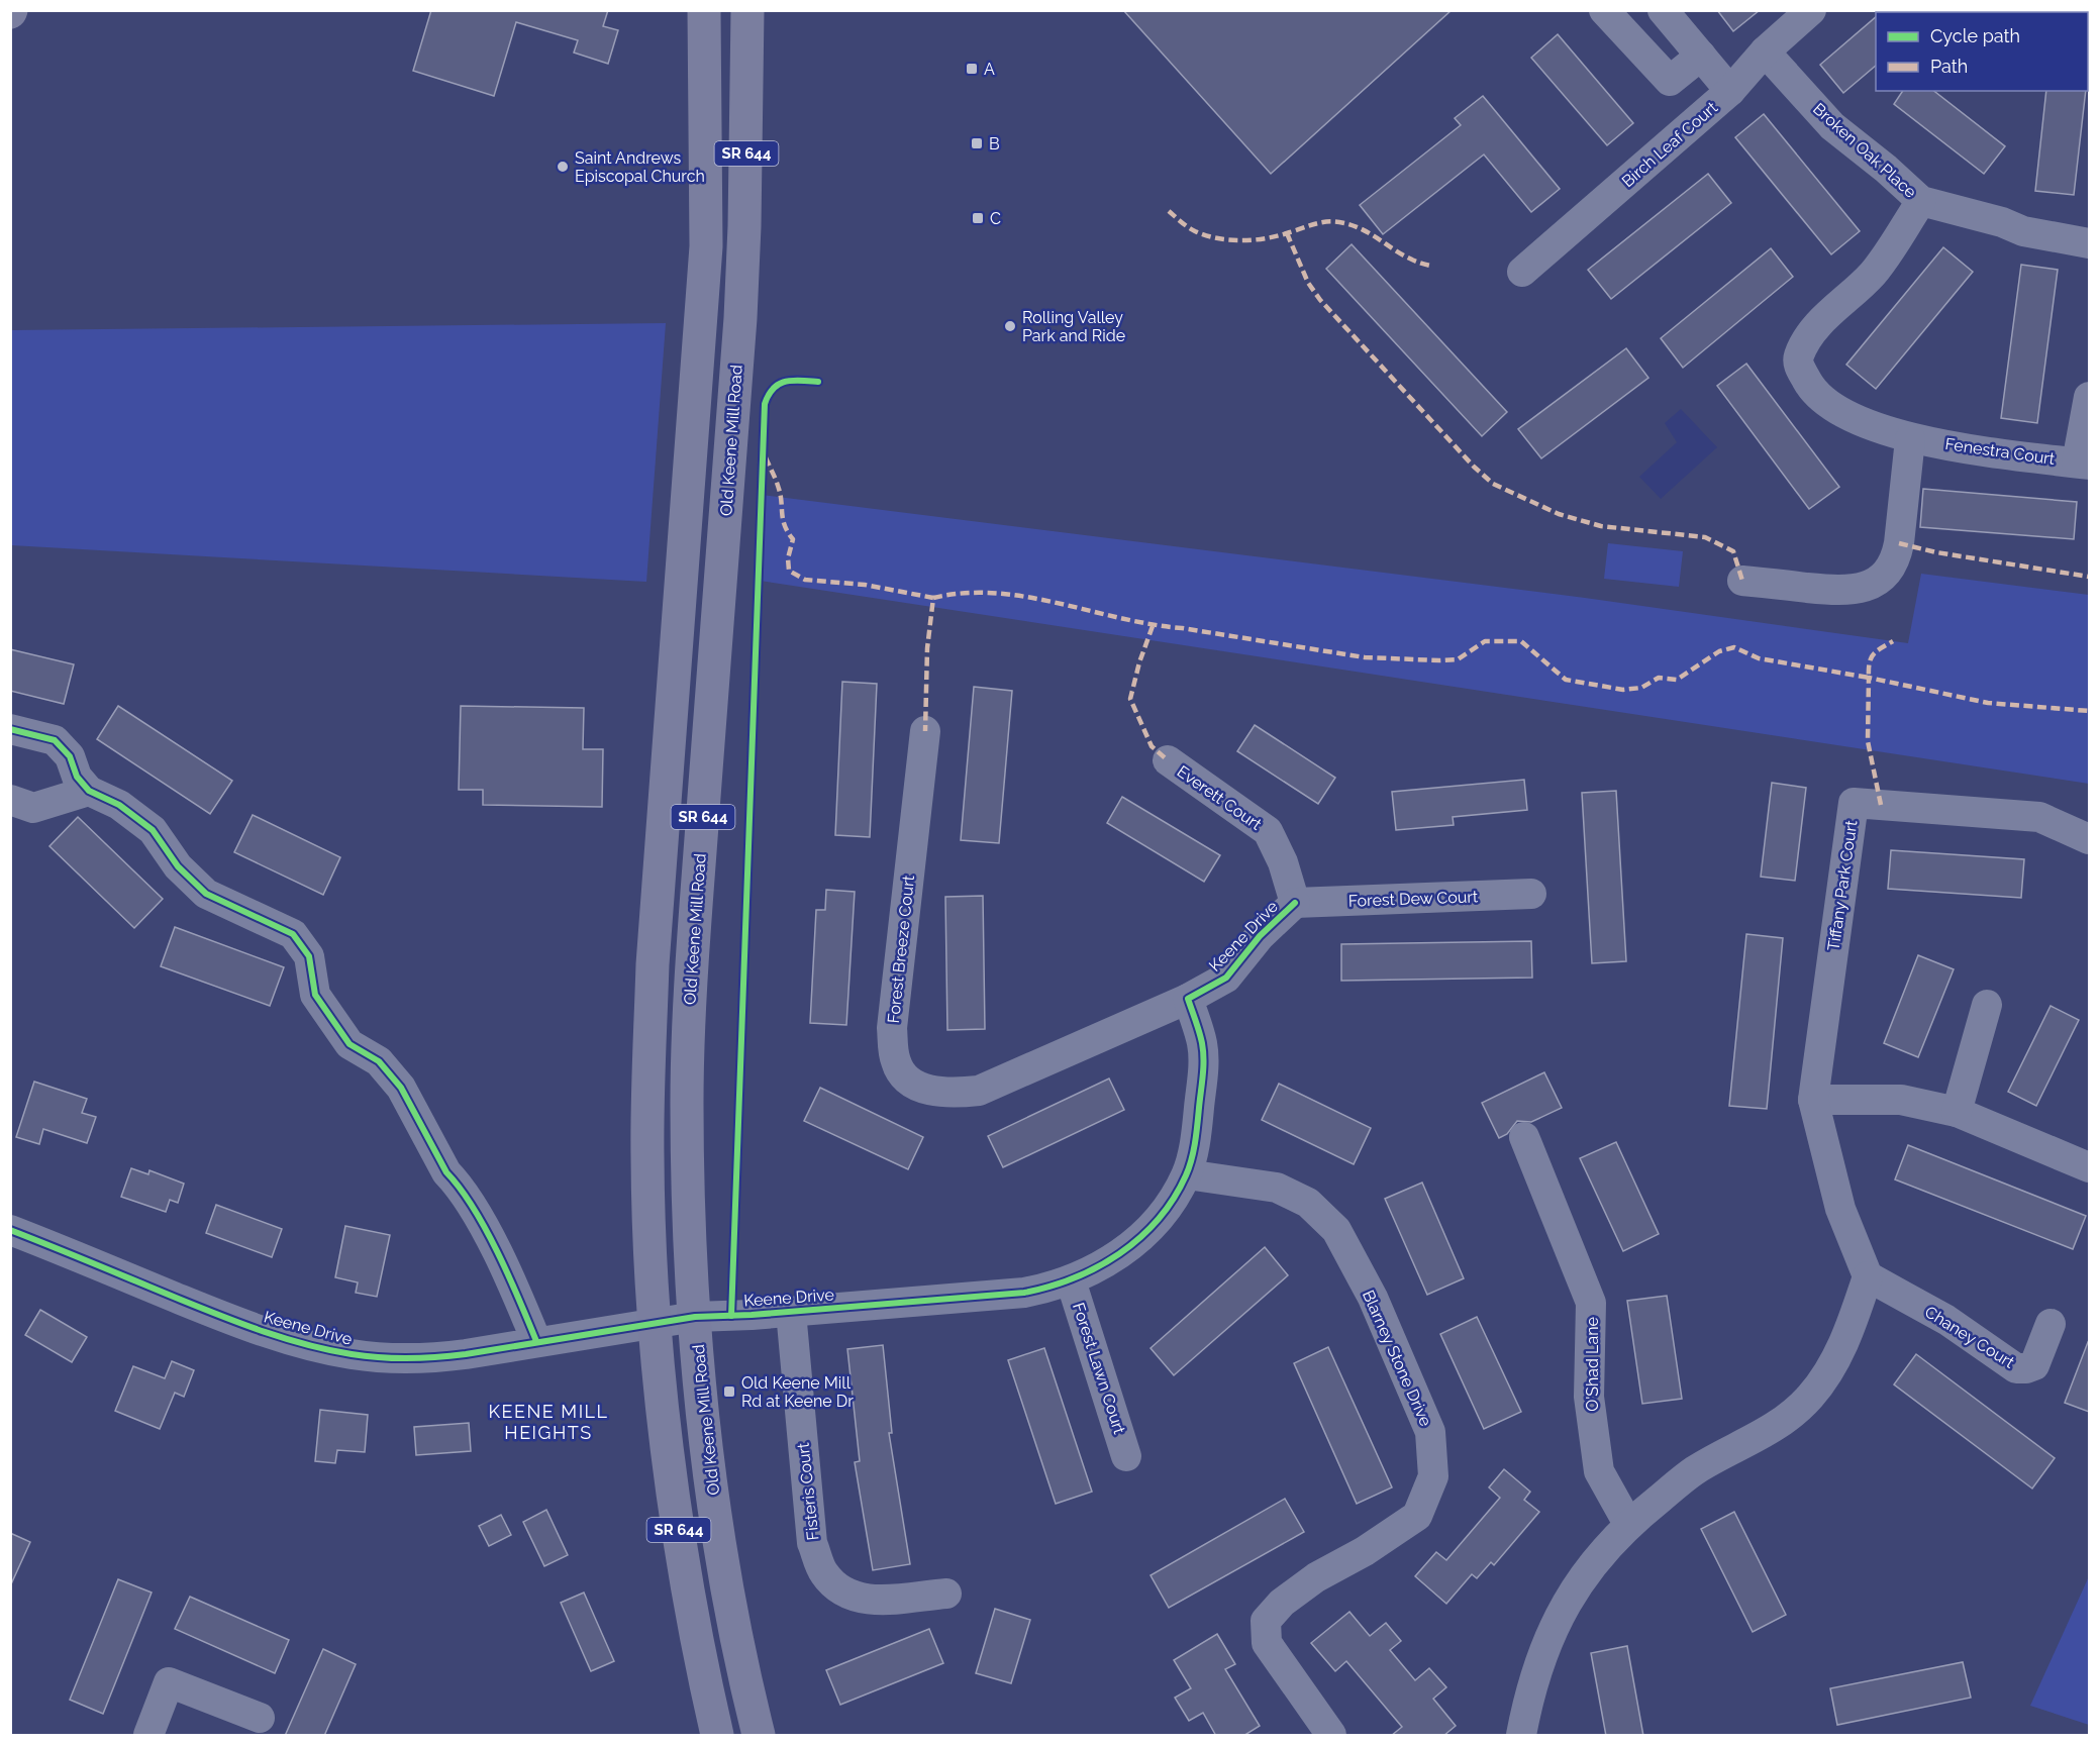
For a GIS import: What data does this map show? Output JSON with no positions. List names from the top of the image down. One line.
{"streets":{"main road":["SR 644","Old Keene Mill Road"],"street":["Birch Leaf Court","Broken Oak Place","Fenestra Court","Everett Court","Tiffany Park Court","Forest Dew Court","Keene Drive","Forest Breeze Court","Chaney Court","Blarney Stone Drive","O'Shad Lane","Forest Lawn Court","Fisteris Court"]},"crossings":[["Birch Leaf Court","Broken Oak Place"],["Broken Oak Place","Fenestra Court"],["SR 644","Keene Drive"],["Old Keene Mill Road","Keene Drive"],["Everett Court","Forest Dew Court"],["Everett Court","Keene Drive"],["Tiffany Park Court","Chaney Court"],["Forest Dew Court","Keene Drive"],["Keene Drive","Forest Breeze Court"],["Keene Drive","Blarney Stone Drive"],["Keene Drive","Forest Lawn Court"],["Keene Drive","Fisteris Court"]],"districts":["KEENE MILL HEIGHTS"],"places":{"transit":["A","B","C","Old Keene Mill Rd at Keene Dr"],"other":["Saint Andrews Episcopal Church","Rolling Valley Park and Ride"]},"legend":["Cycle path","Path"]}
